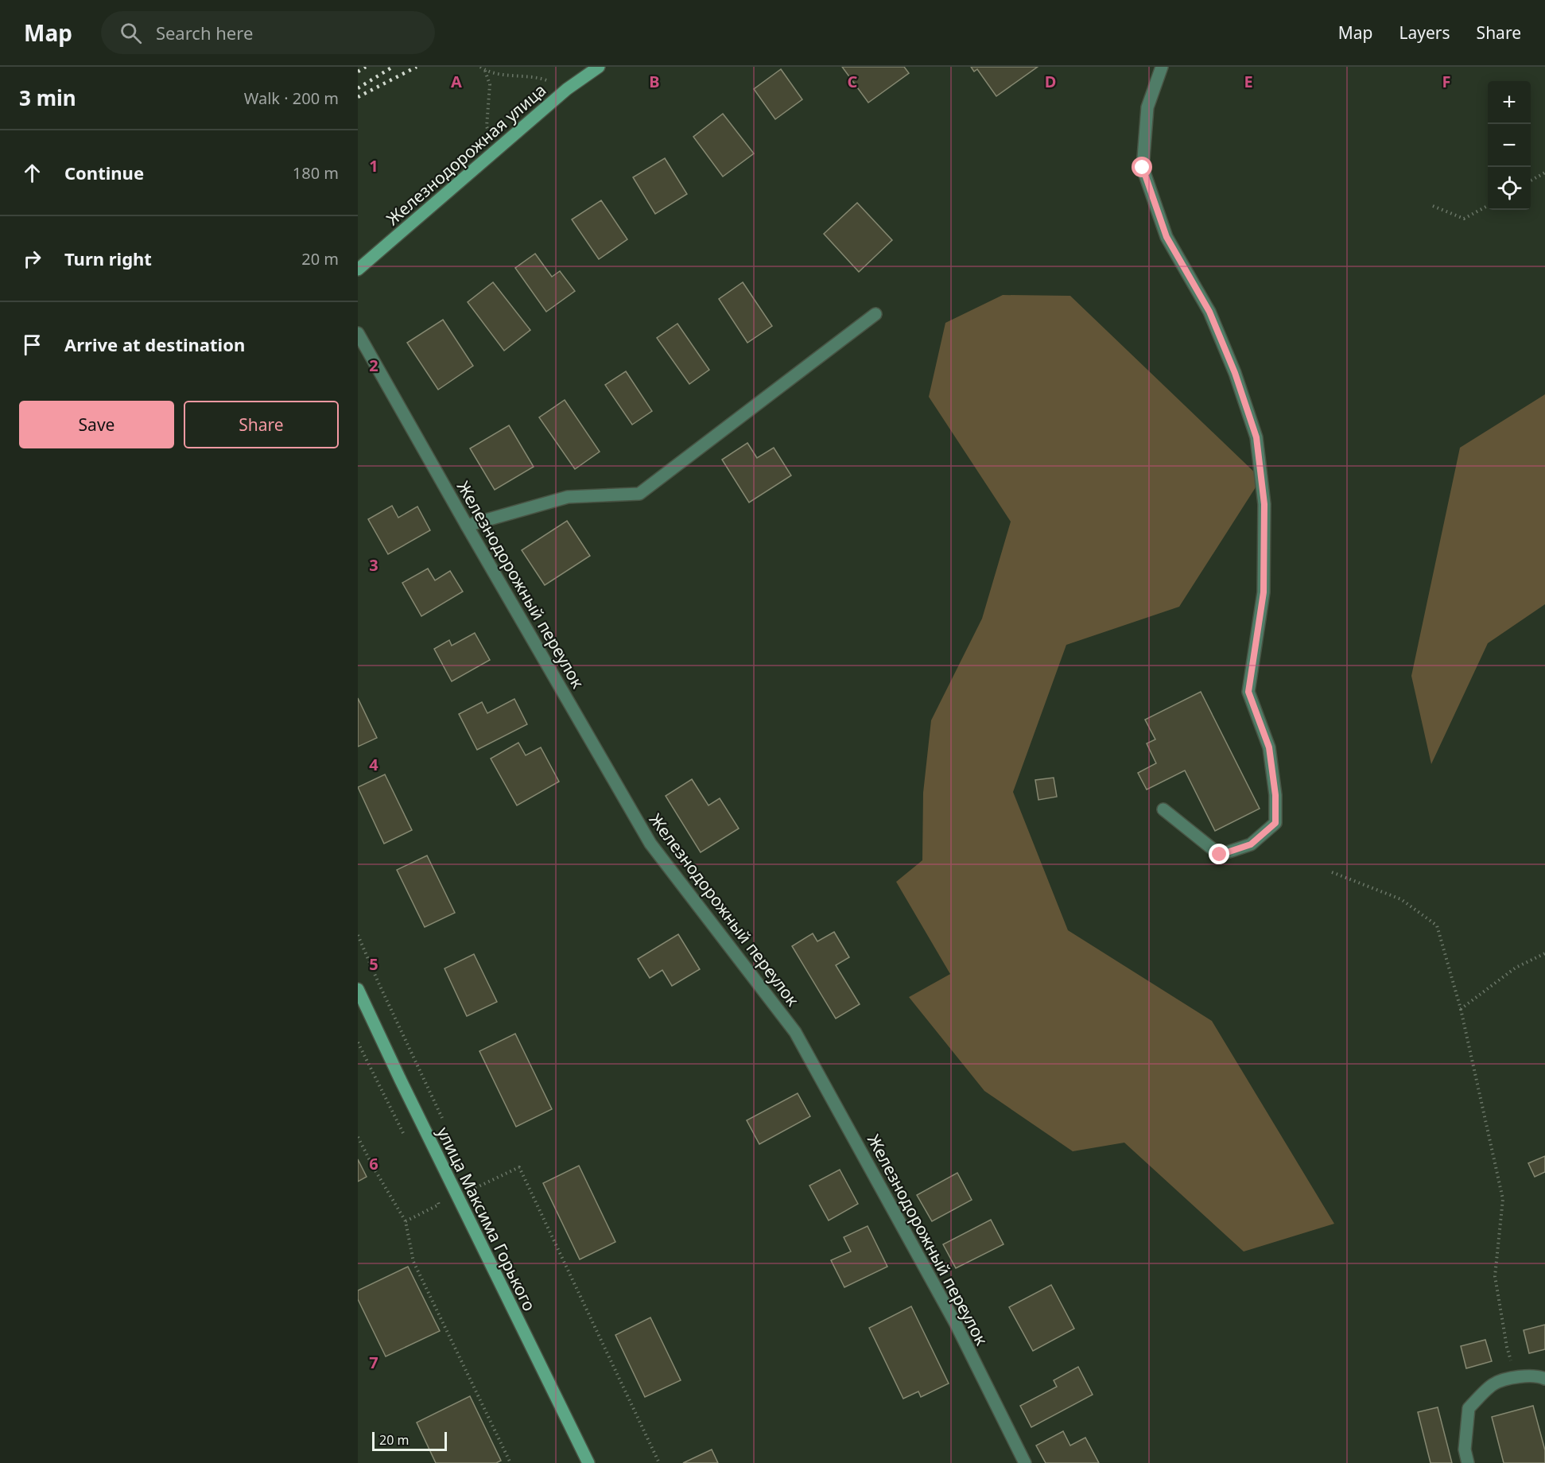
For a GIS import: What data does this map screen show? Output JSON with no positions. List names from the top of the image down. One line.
{"streets":{"main road":["Железнодорожная улица","улица Максима Горького"],"street":["Железнодорожный переулок"]},"scale_bar":"20 m","page":{"header":"Map","search":"Search here","nav":["Map","Layers","Share"],"heading":["3 min","Walk · 200 m"],"map_buttons":["+","−"],"list":[["Continue","180 m"],["Turn right","20 m"],"Arrive at destination"],"buttons":["Save","Share"],"scale":"20 m"},"grid":{"columns":["A","B","C","D","E","F"],"rows":["1","2","3","4","5","6","7"]}}
